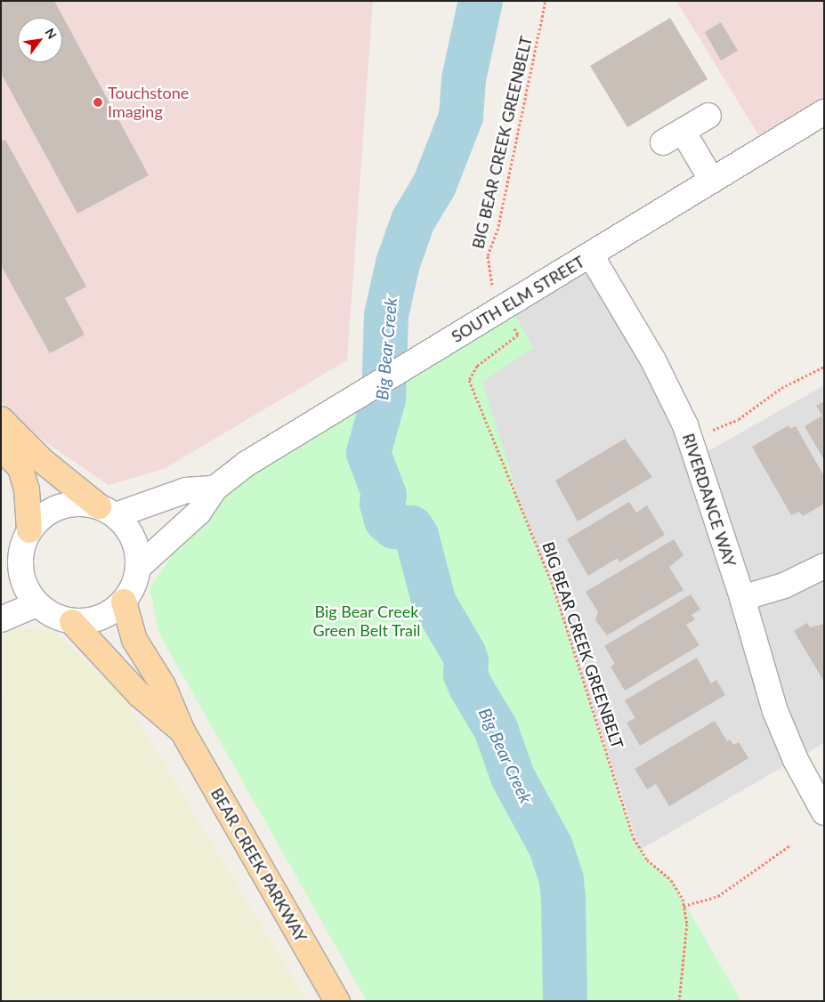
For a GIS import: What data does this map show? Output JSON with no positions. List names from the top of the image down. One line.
{"streets":{"main road":["BEAR CREEK PARKWAY"],"street":["SOUTH ELM STREET","RIVERDANCE WAY"],"path":["BIG BEAR CREEK GREENBELT"]},"crossings":[["SOUTH ELM STREET","RIVERDANCE WAY"],["SOUTH ELM STREET","BEAR CREEK PARKWAY"]],"water":["Big Bear Creek"],"parks":["Big Bear Creek Green Belt Trail"],"places":["Touchstone Imaging"],"north":"top right"}
